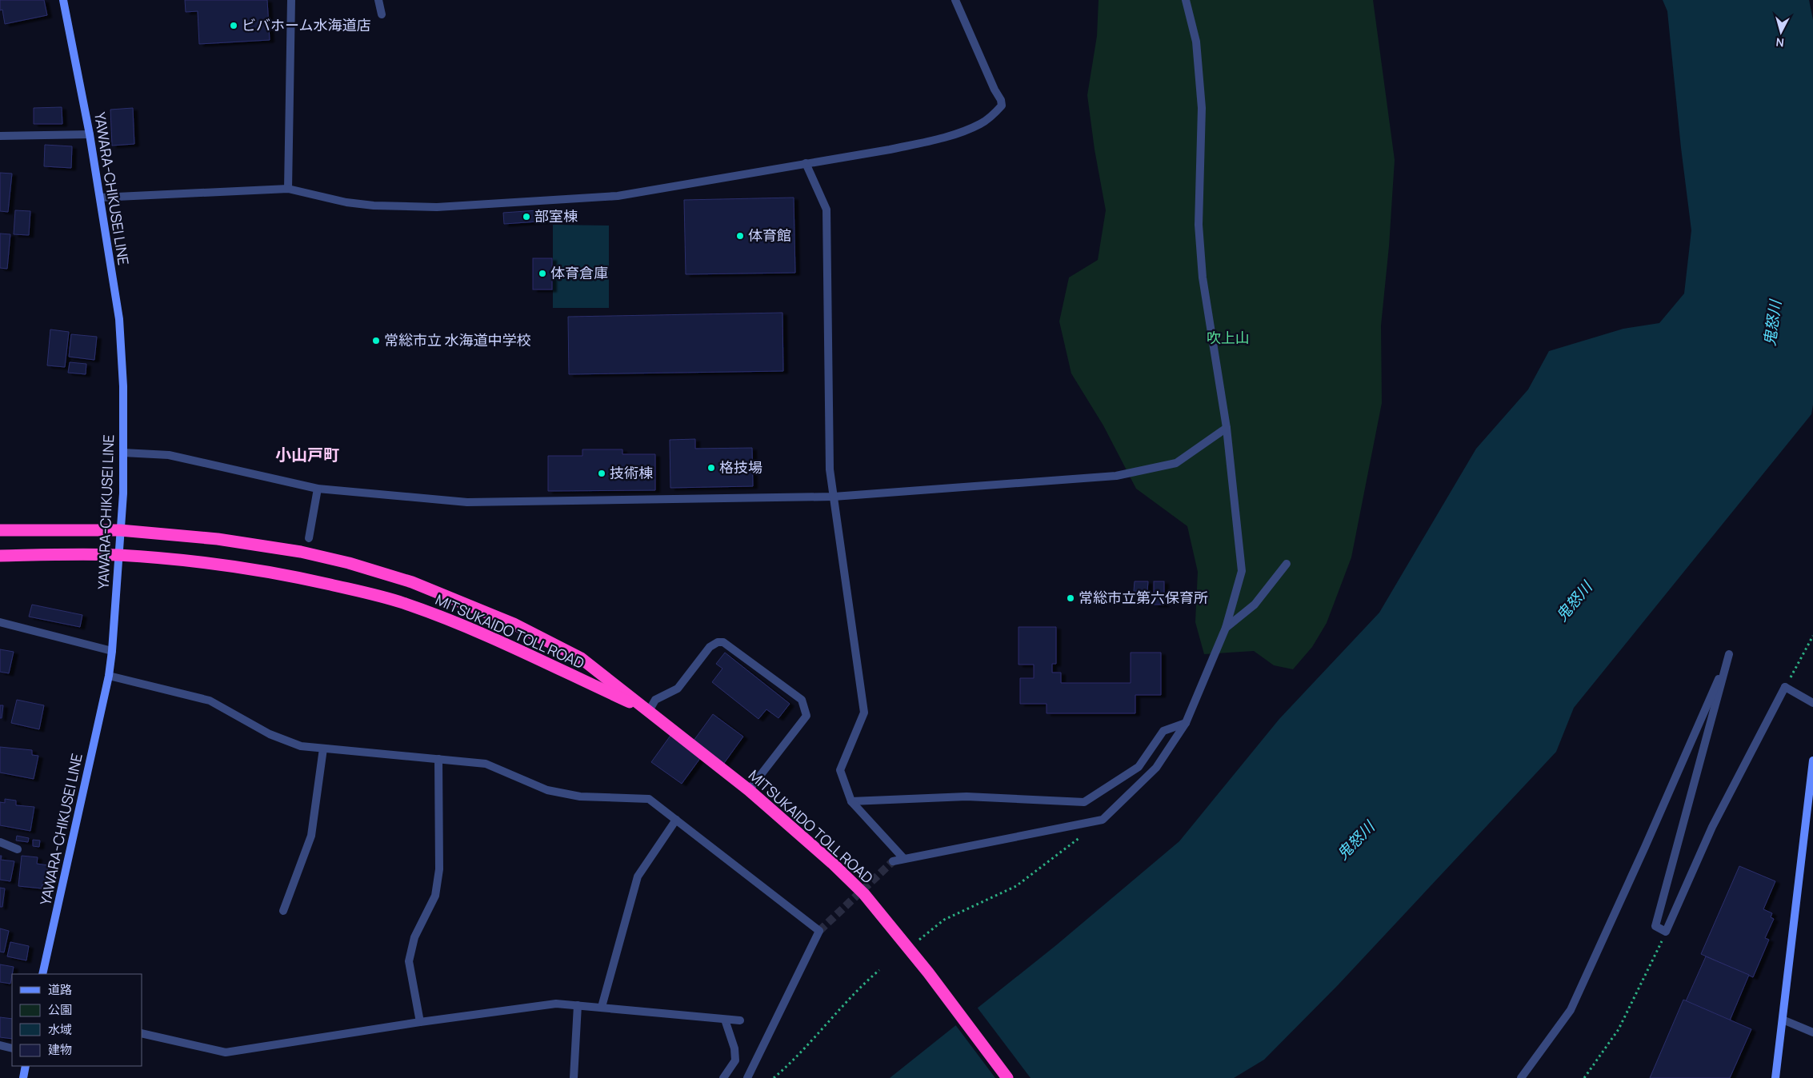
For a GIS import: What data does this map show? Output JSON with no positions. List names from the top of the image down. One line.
{"streets":{"highway":["MITSUKAIDO TOLL ROAD"],"main road":["YAWARA-CHIKUSEI LINE"]},"crossings":[["YAWARA-CHIKUSEI LINE","MITSUKAIDO TOLL ROAD"]],"districts":["小山戸町"],"water":["鬼怒川"],"parks":["吹上山"],"places":["ビバホーム水海道店","部室棟","体育館","体育倉庫","常総市立 水海道中学校","格技場","技術棟","常総市立第六保育所"],"legend":["道路","公園","水域","建物"],"north":"bottom"}
